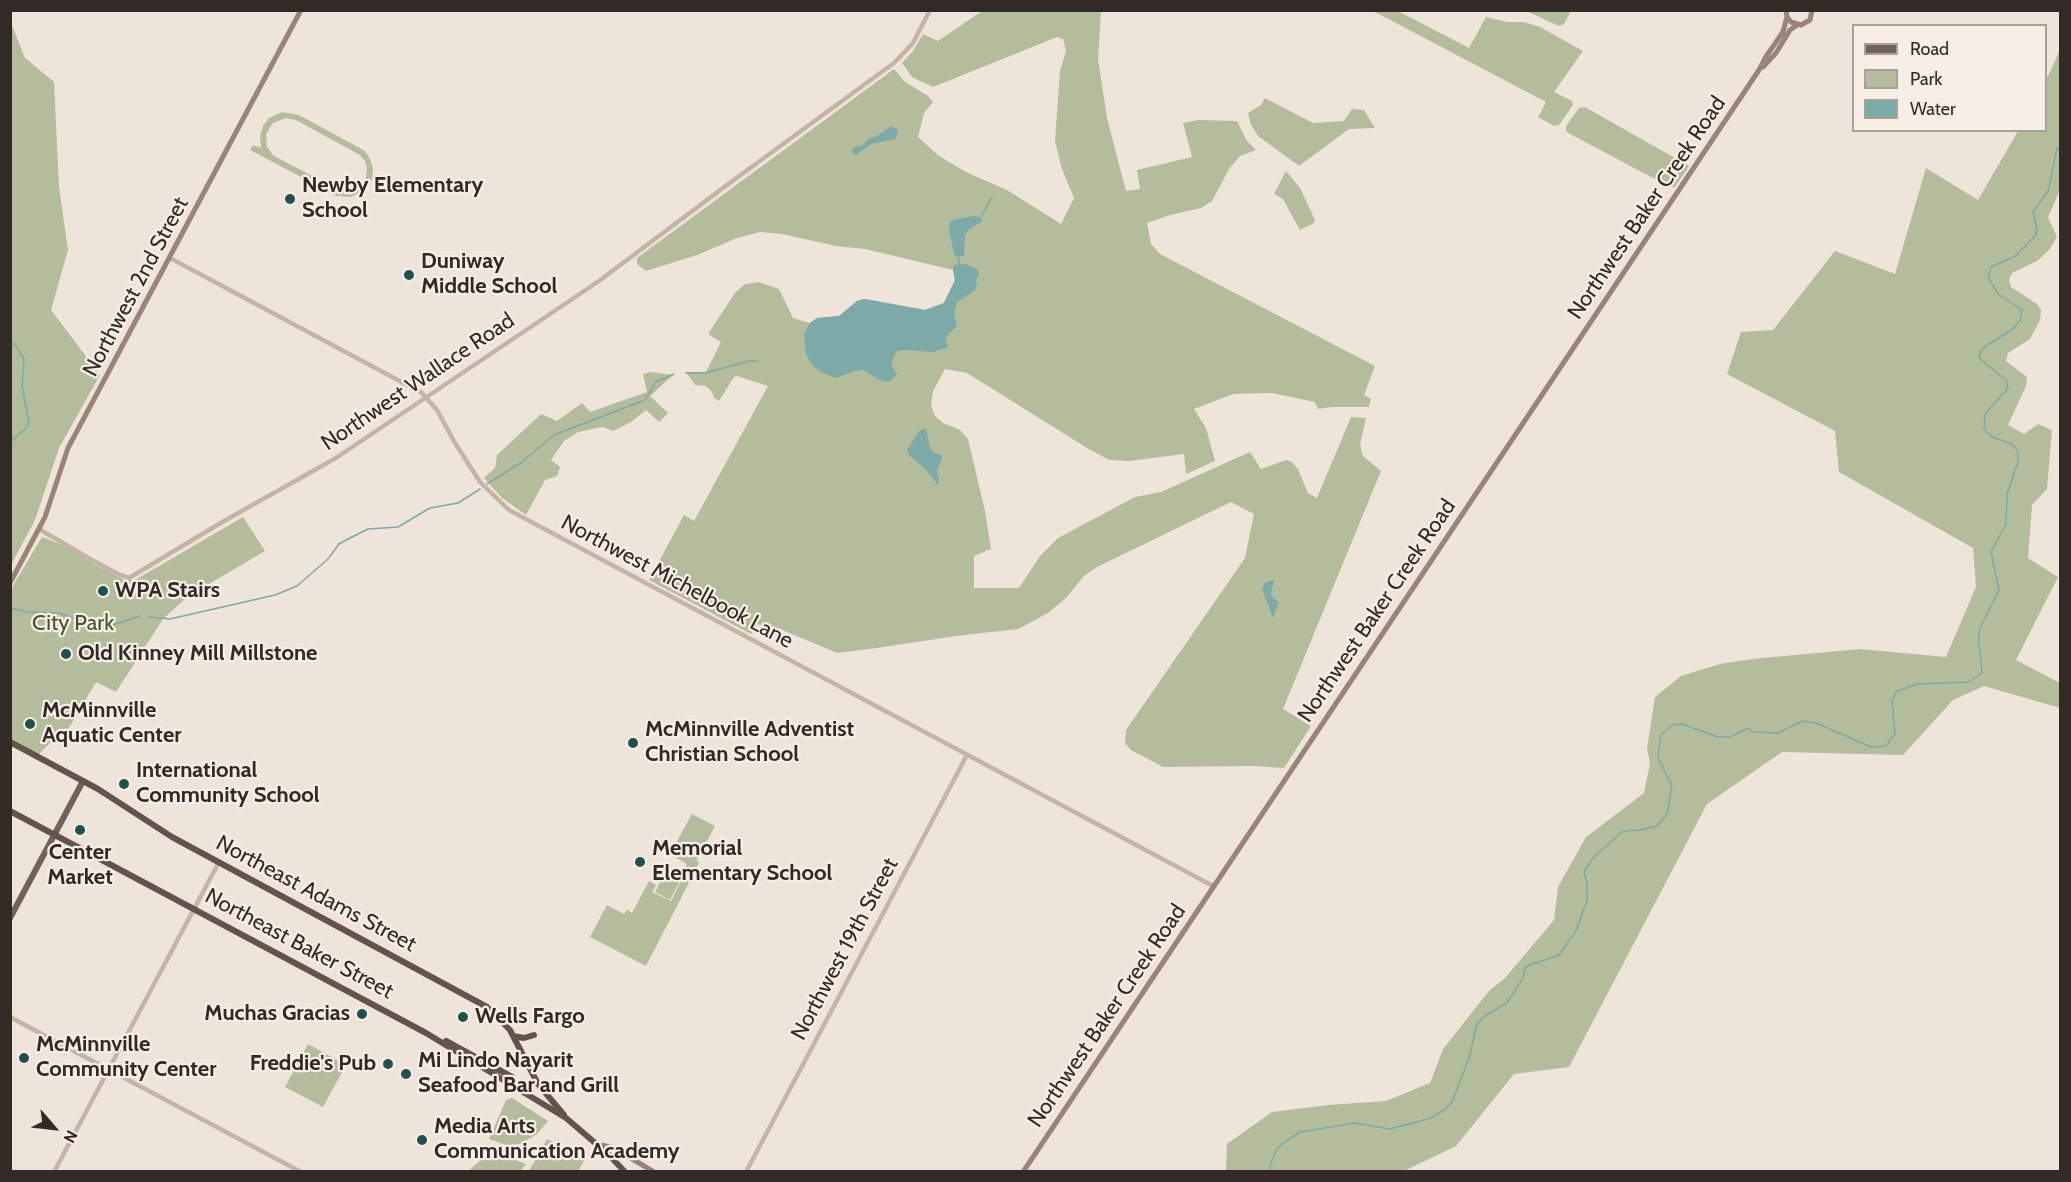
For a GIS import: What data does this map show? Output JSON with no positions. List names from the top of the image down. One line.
{"streets":{"highway":["Northeast Adams Street","Northeast Baker Street"],"main road":["Northwest Baker Creek Road","Northwest 2nd Street"],"street":["Northwest Wallace Road","Northwest Michelbook Lane","Northwest 19th Street"]},"crossings":[["Northwest Baker Creek Road","Northwest Michelbook Lane"],["Northwest 2nd Street","Northwest Wallace Road"],["Northwest Wallace Road","Northwest Michelbook Lane"],["Northwest Michelbook Lane","Northwest 19th Street"],["Northeast Adams Street","Northeast Baker Street"]],"parks":["City Park"],"places":["Newby Elementary School","Duniway Middle School","WPA Stairs","Old Kinney Mill Millstone","McMinnville Aquatic Center","McMinnville Adventist Christian School","International Community School","Center Market","Memorial Elementary School","Muchas Gracias","Wells Fargo","McMinnville Community Center","Freddie's Pub","Mi Lindo Nayarit Seafood Bar and Grill","Media Arts Communication Academy"],"legend":["Road","Park","Water"],"north":"bottom right"}
